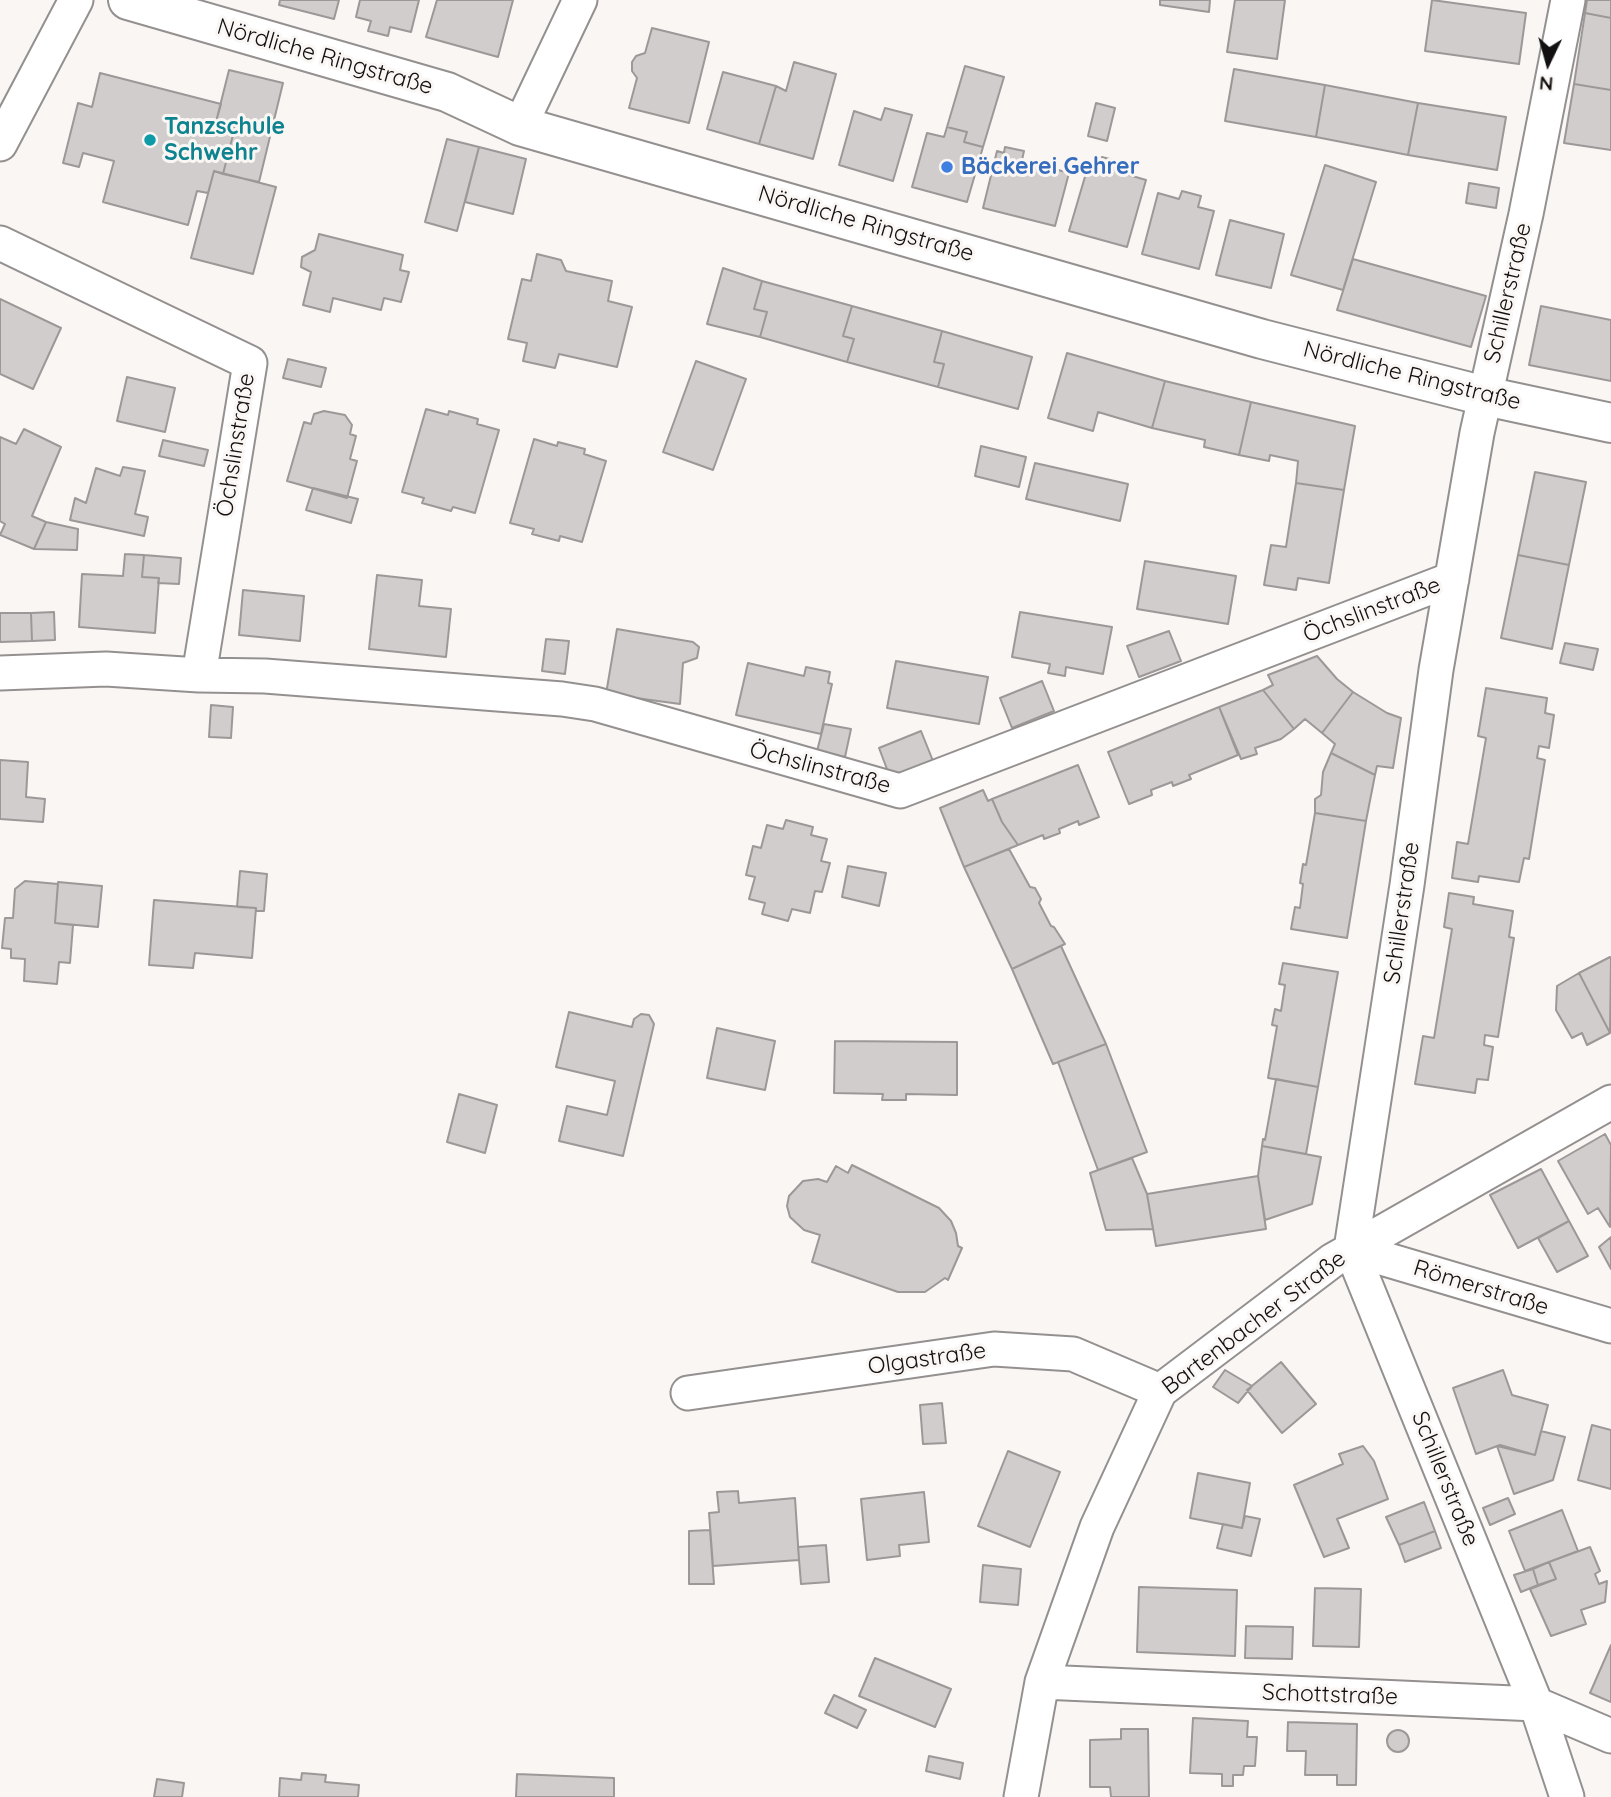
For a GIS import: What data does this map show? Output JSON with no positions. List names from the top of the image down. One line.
{"streets":{"street":["Nördliche Ringstraße","Schillerstraße","Öchslinstraße","Römerstraße","Bartenbacher Straße","Olgastraße","Schottstraße"]},"crossings":[["Nördliche Ringstraße","Schillerstraße"],["Schillerstraße","Öchslinstraße"],["Schillerstraße","Römerstraße"],["Schillerstraße","Bartenbacher Straße"],["Schillerstraße","Schottstraße"],["Römerstraße","Bartenbacher Straße"],["Bartenbacher Straße","Olgastraße"],["Bartenbacher Straße","Schottstraße"]],"places":["Tanzschule Schwehr","Bäckerei Gehrer"],"north":"bottom"}
